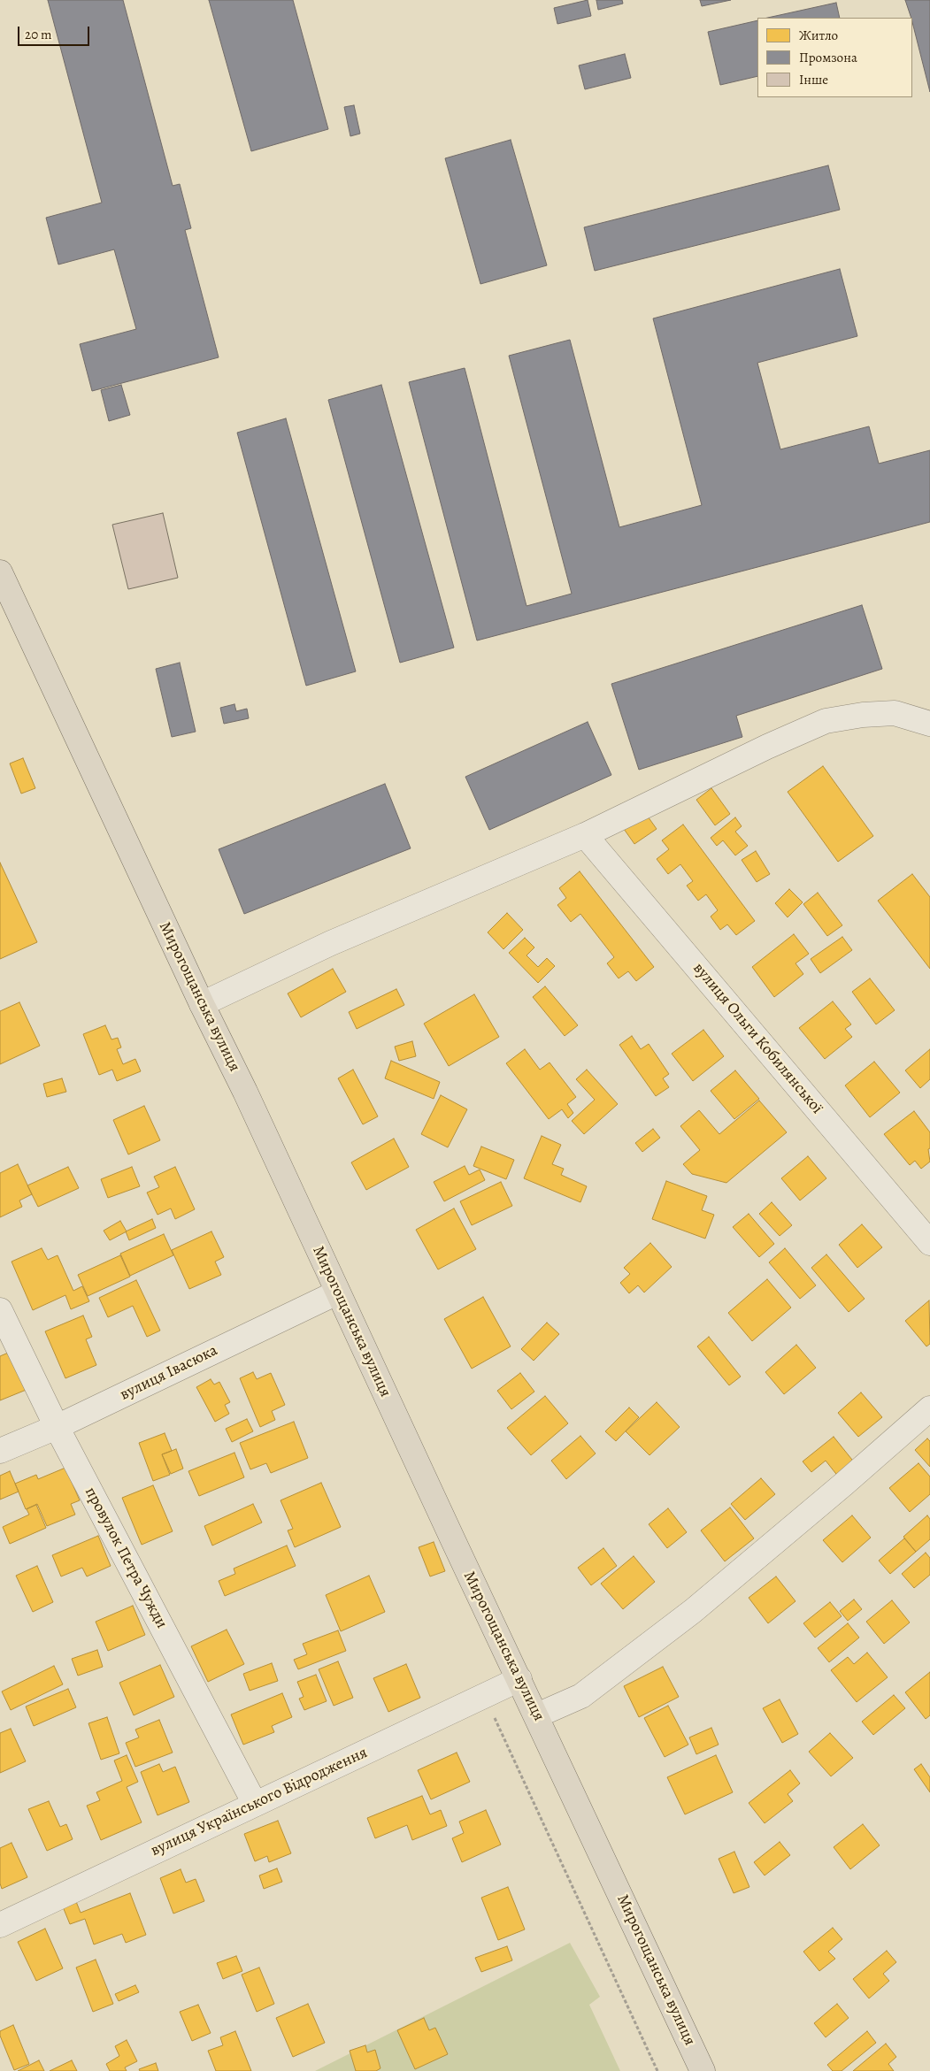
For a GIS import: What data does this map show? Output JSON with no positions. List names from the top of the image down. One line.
{"streets":{"main road":["Мирогощанська вулиця"],"street":["вулиця Ольги Кобилянської","вулиця Івасюка","провулок Петра Чужди","вулиця Українського Відродження"]},"crossings":[["Мирогощанська вулиця","вулиця Івасюка"],["Мирогощанська вулиця","вулиця Українського Відродження"],["вулиця Івасюка","провулок Петра Чужди"],["провулок Петра Чужди","вулиця Українського Відродження"]],"legend":["Житло","Промзона","Інше"],"scale_bar":"20 m"}
